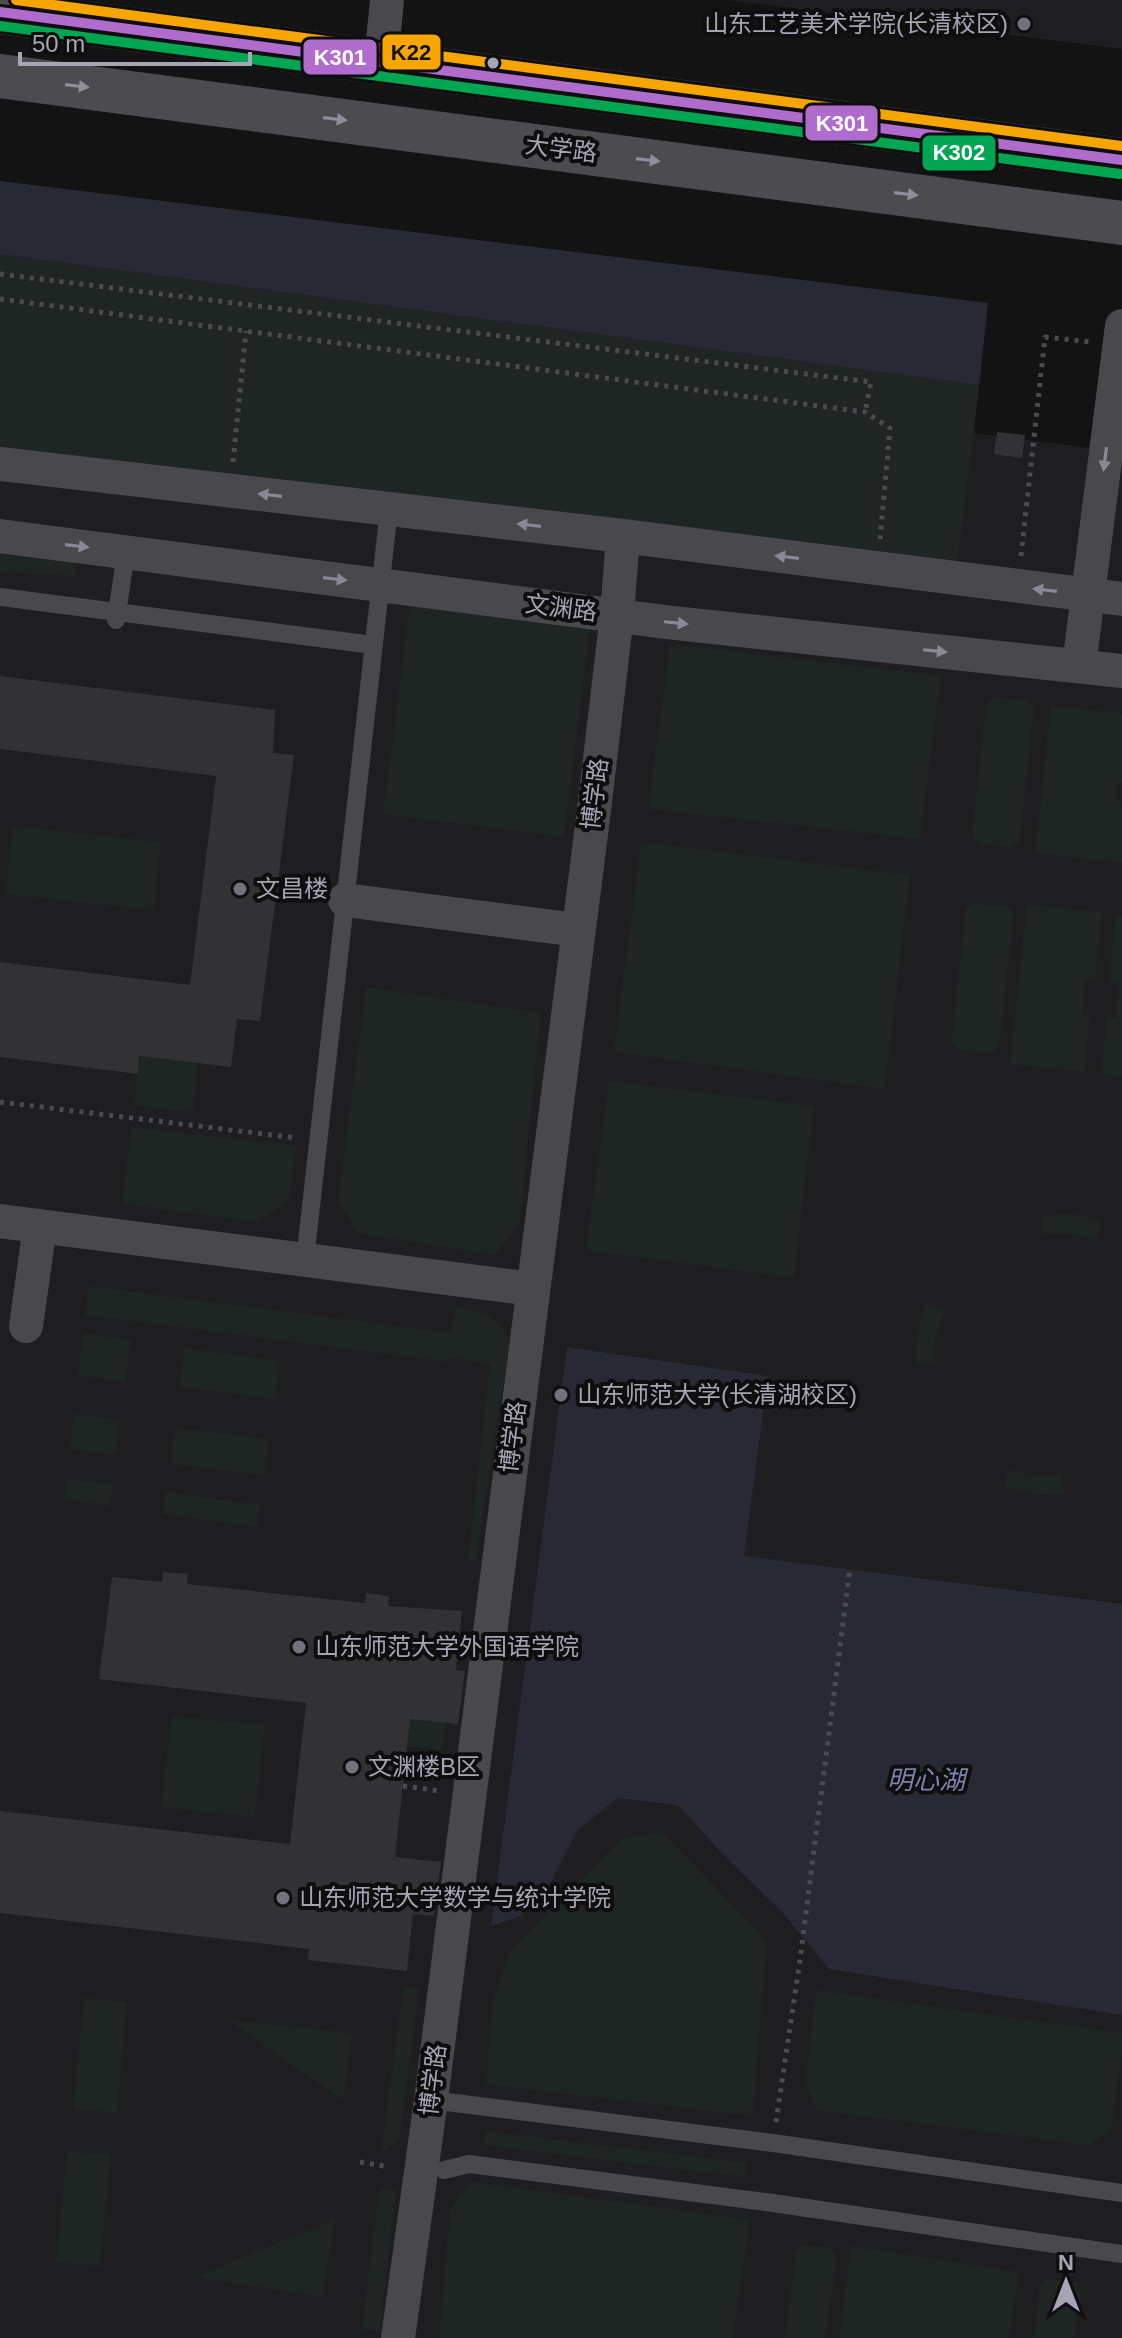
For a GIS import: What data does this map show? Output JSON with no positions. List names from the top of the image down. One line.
{"streets":{"main road":["大学路"],"street":["文渊路","博学路"]},"crossings":[["文渊路","博学路"]],"water":["明心湖"],"places":["山东工艺美术学院(长清校区)","文昌楼","山东师范大学(长清湖校区)","山东师范大学外国语学院","文渊楼B区","山东师范大学数学与统计学院"],"lines":["transit line K22","transit line K301","transit line K302"],"scale_bar":"50 m","north":"top"}
